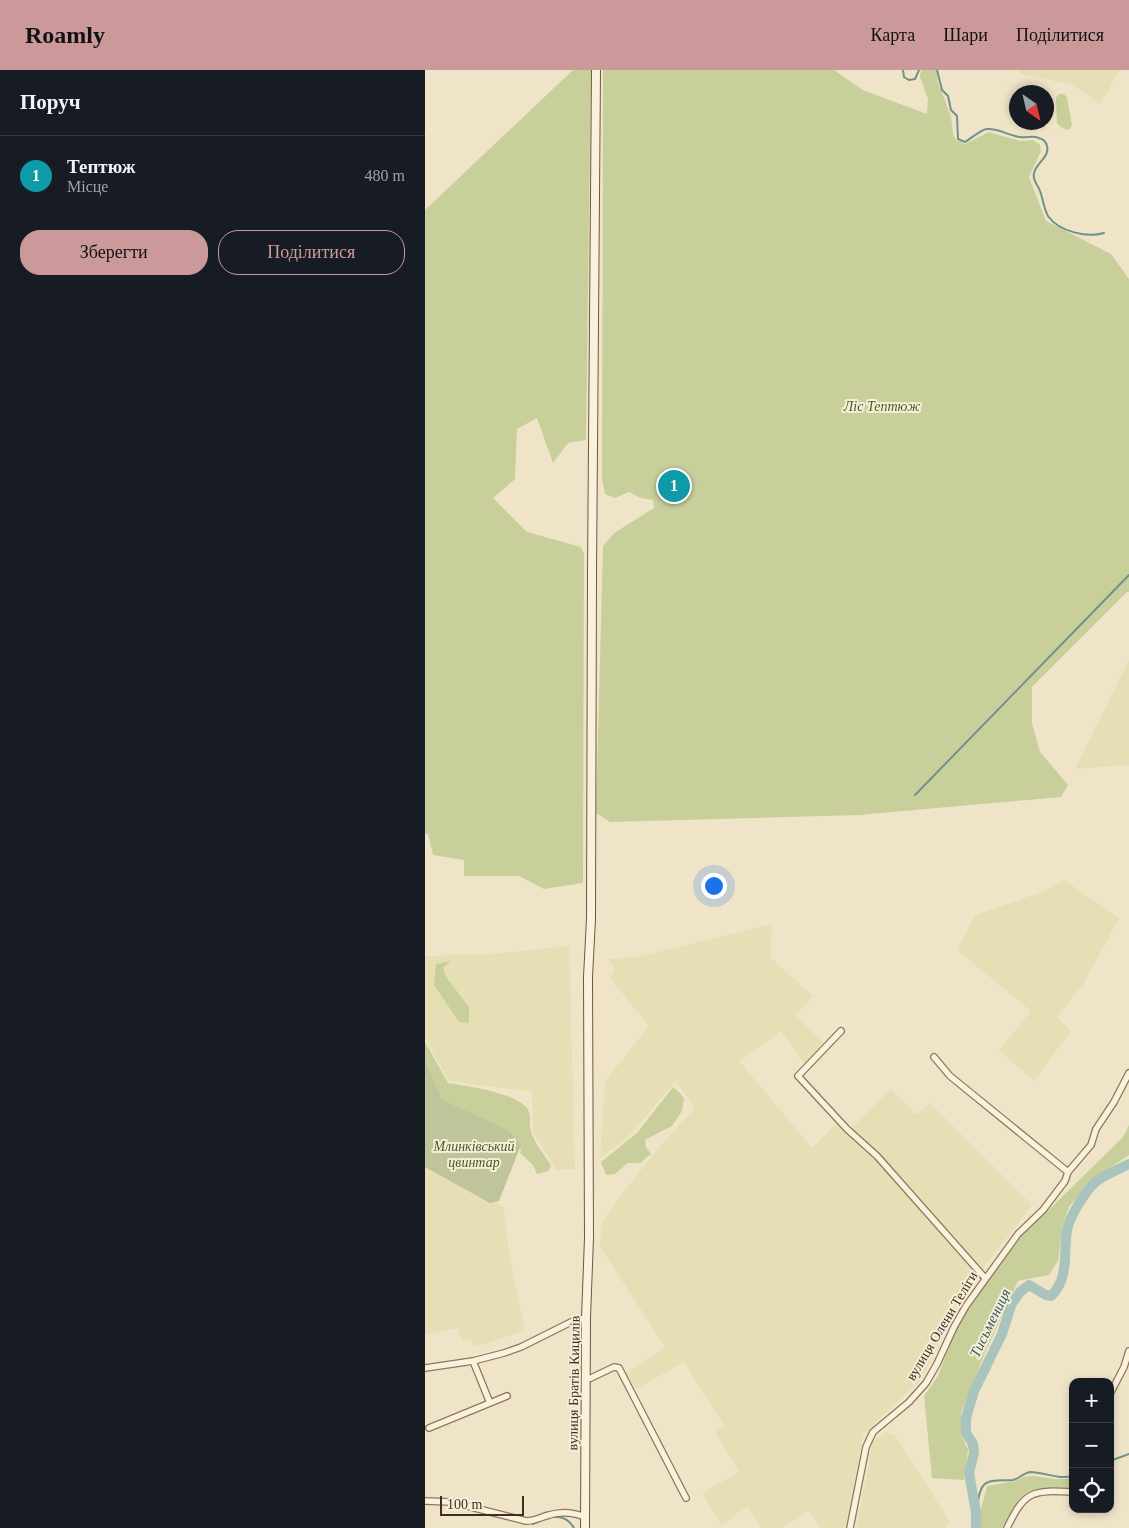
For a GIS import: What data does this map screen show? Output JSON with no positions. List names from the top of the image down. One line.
{"streets":{"street":["вулиця Олени Теліги","вулиця Братів Кицилів"]},"water":["Тисьмениця"],"parks":["Ліс Тептюж","Млинківський цвинтар"],"scale_bar":"100 m","north":"bottom right","page":{"header":"Roamly","nav":["Карта","Шари","Поділитися"],"heading":"Поруч","list":[{"mark":"1","name":"Тептюж","note":"Місце","value":"480 m"}],"buttons":["Зберегти","Поділитися"],"pins":"1","map_buttons":["+","−"],"scale":"100 m"}}
